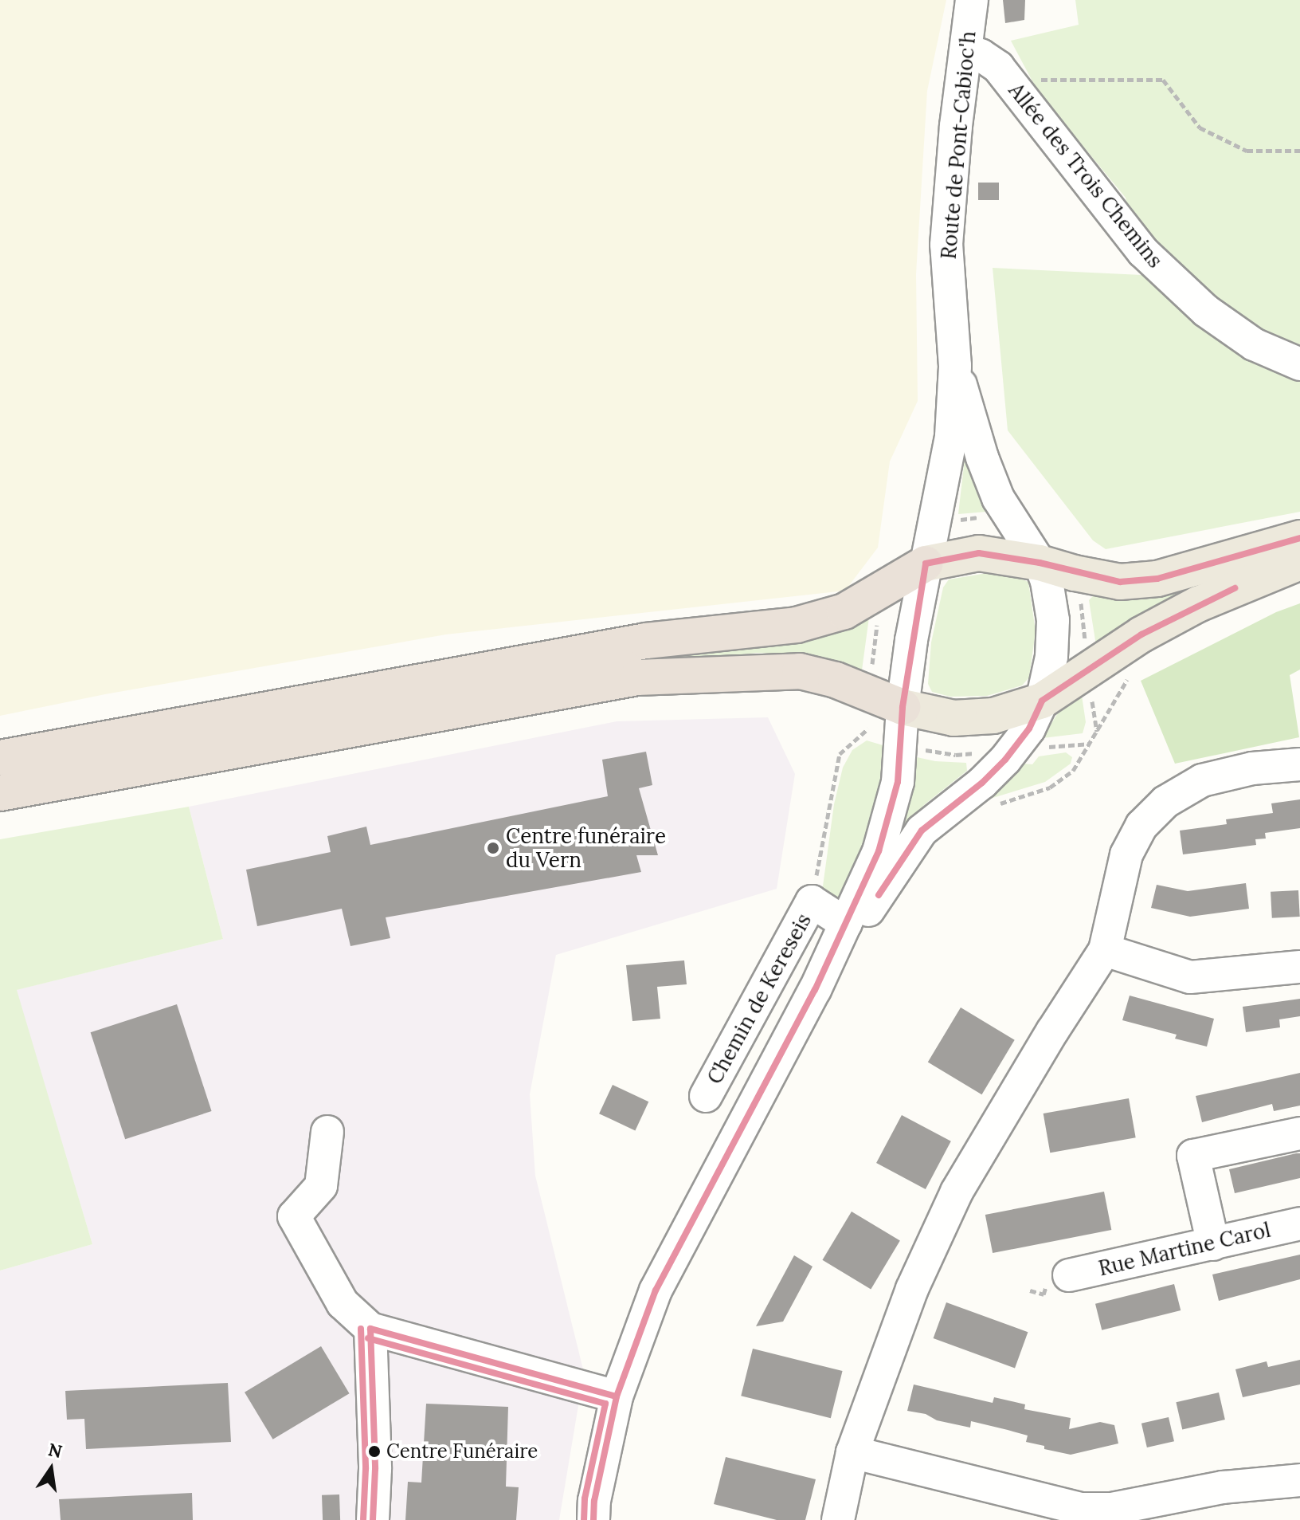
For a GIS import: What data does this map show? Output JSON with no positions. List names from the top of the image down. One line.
{"streets":{"street":["Route de Pont-Cabioc'h","Allée des Trois Chemins","Chemin de Kereseis","Rue Martine Carol"]},"crossings":[["Route de Pont-Cabioc'h","Allée des Trois Chemins"]],"places":["Centre funéraire du Vern","Centre Funéraire"],"north":"top"}
